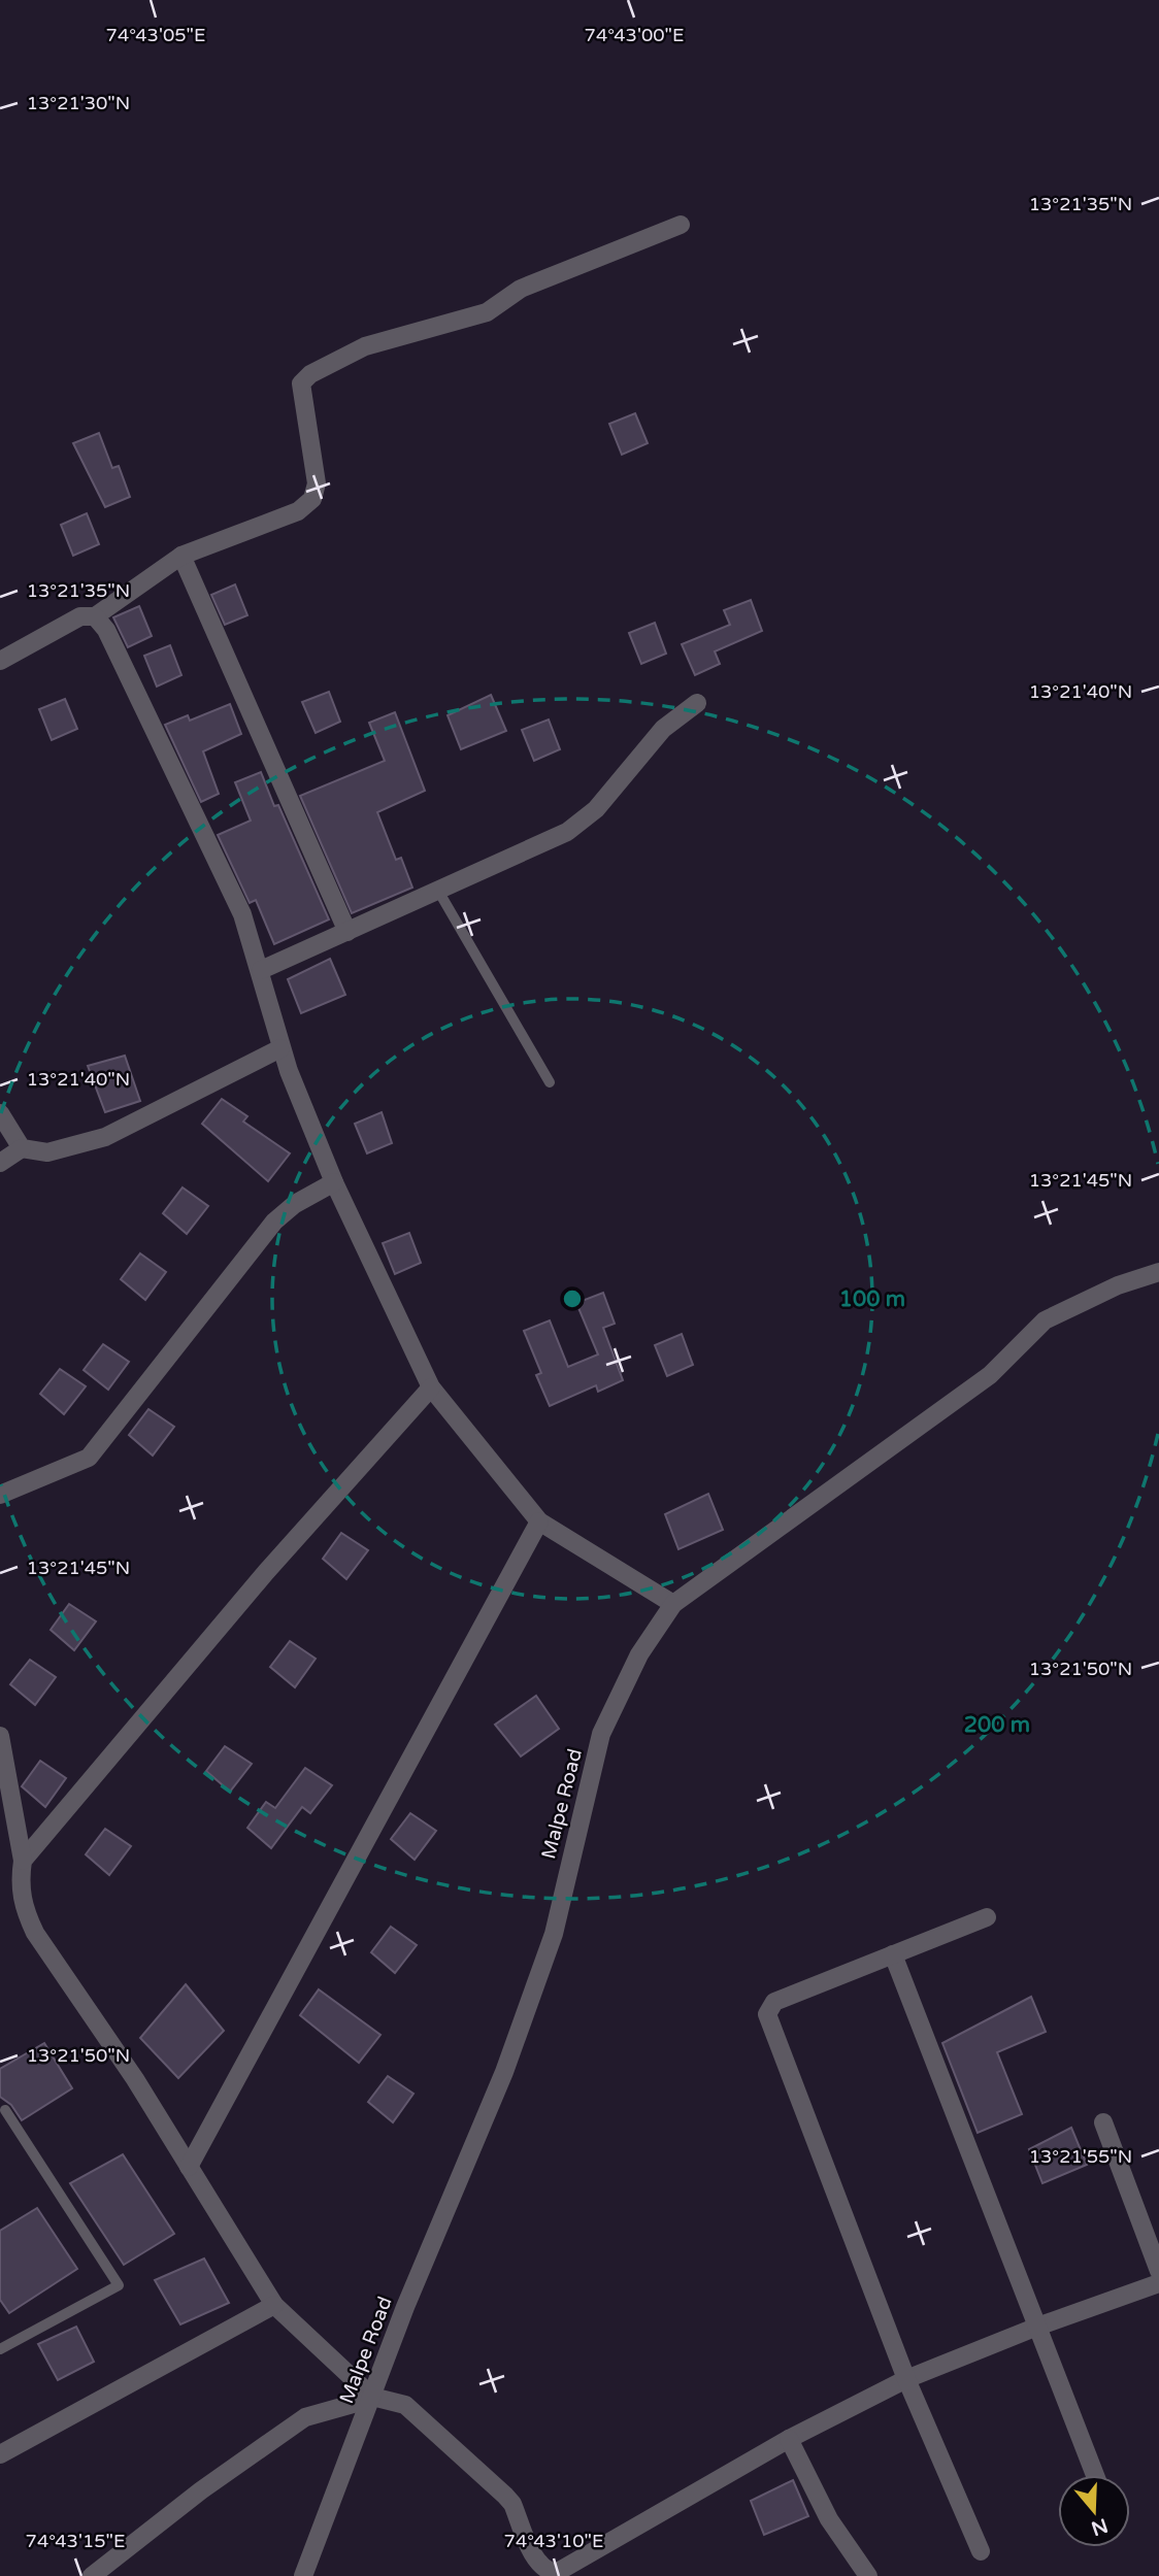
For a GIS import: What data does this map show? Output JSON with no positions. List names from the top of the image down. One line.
{"streets":{"street":["Malpe Road"]},"north":"bottom","coordinates":["74°43'00\"E","74°43'05\"E","13°21'30\"N","13°21'35\"N","13°21'40\"N","13°21'45\"N","13°21'50\"N","13°21'55\"N","74°43'15\"E","74°43'10\"E"],"rings":["100 m","200 m"]}
